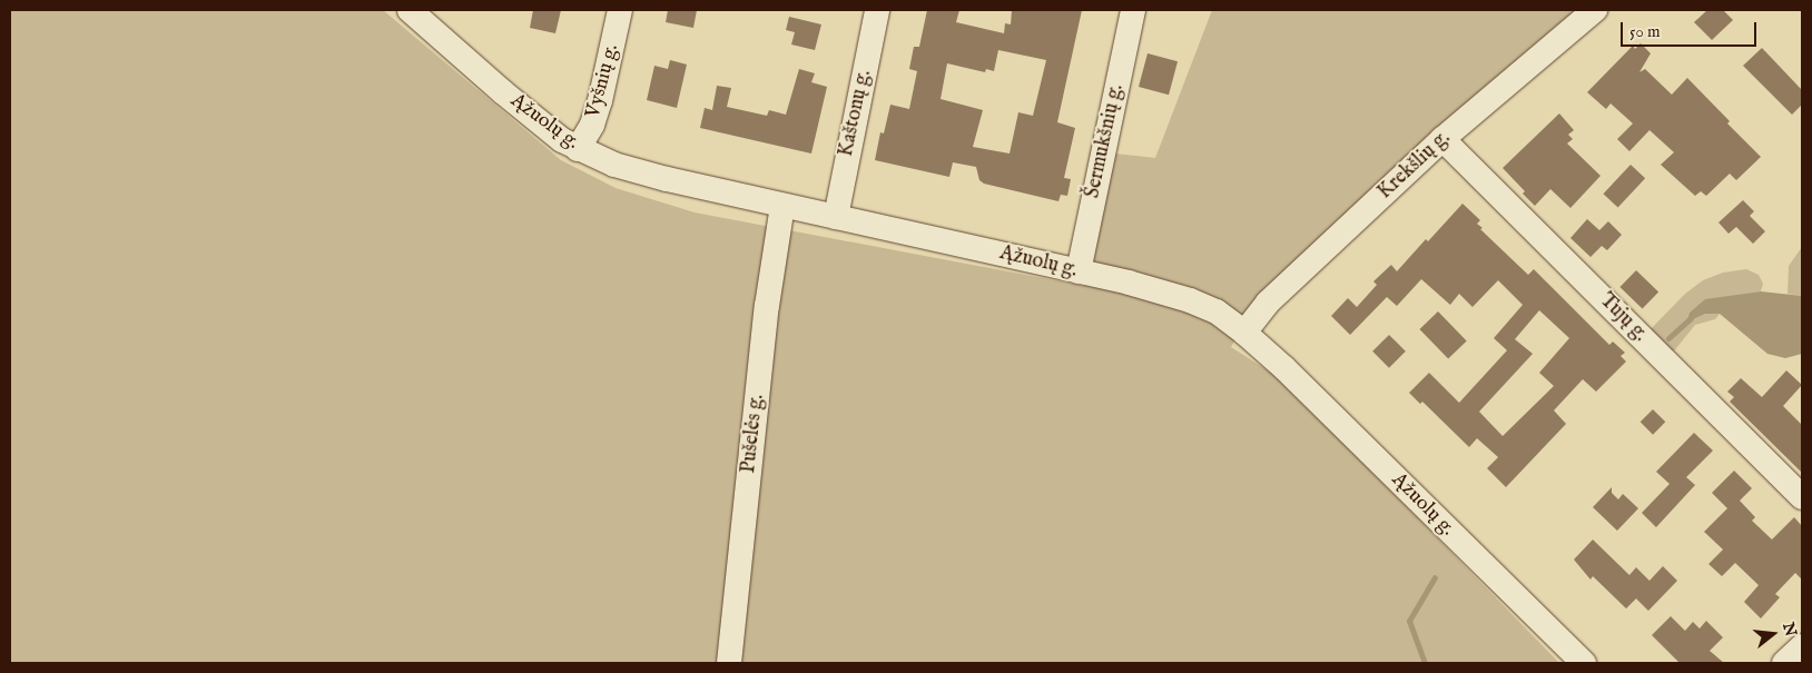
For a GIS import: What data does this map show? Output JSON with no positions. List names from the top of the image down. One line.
{"streets":{"street":["Vyšnių g.","Kaštonų g.","Ąžuolų g.","Šermukšnių g.","Krekšlių g.","Tujų g.","Pušelės g."]},"crossings":[["Vyšnių g.","Ąžuolų g."],["Kaštonų g.","Ąžuolų g."],["Ąžuolų g.","Šermukšnių g."],["Ąžuolų g.","Krekšlių g."],["Ąžuolų g.","Pušelės g."],["Krekšlių g.","Tujų g."]],"scale_bar":"50 m","north":"right"}
